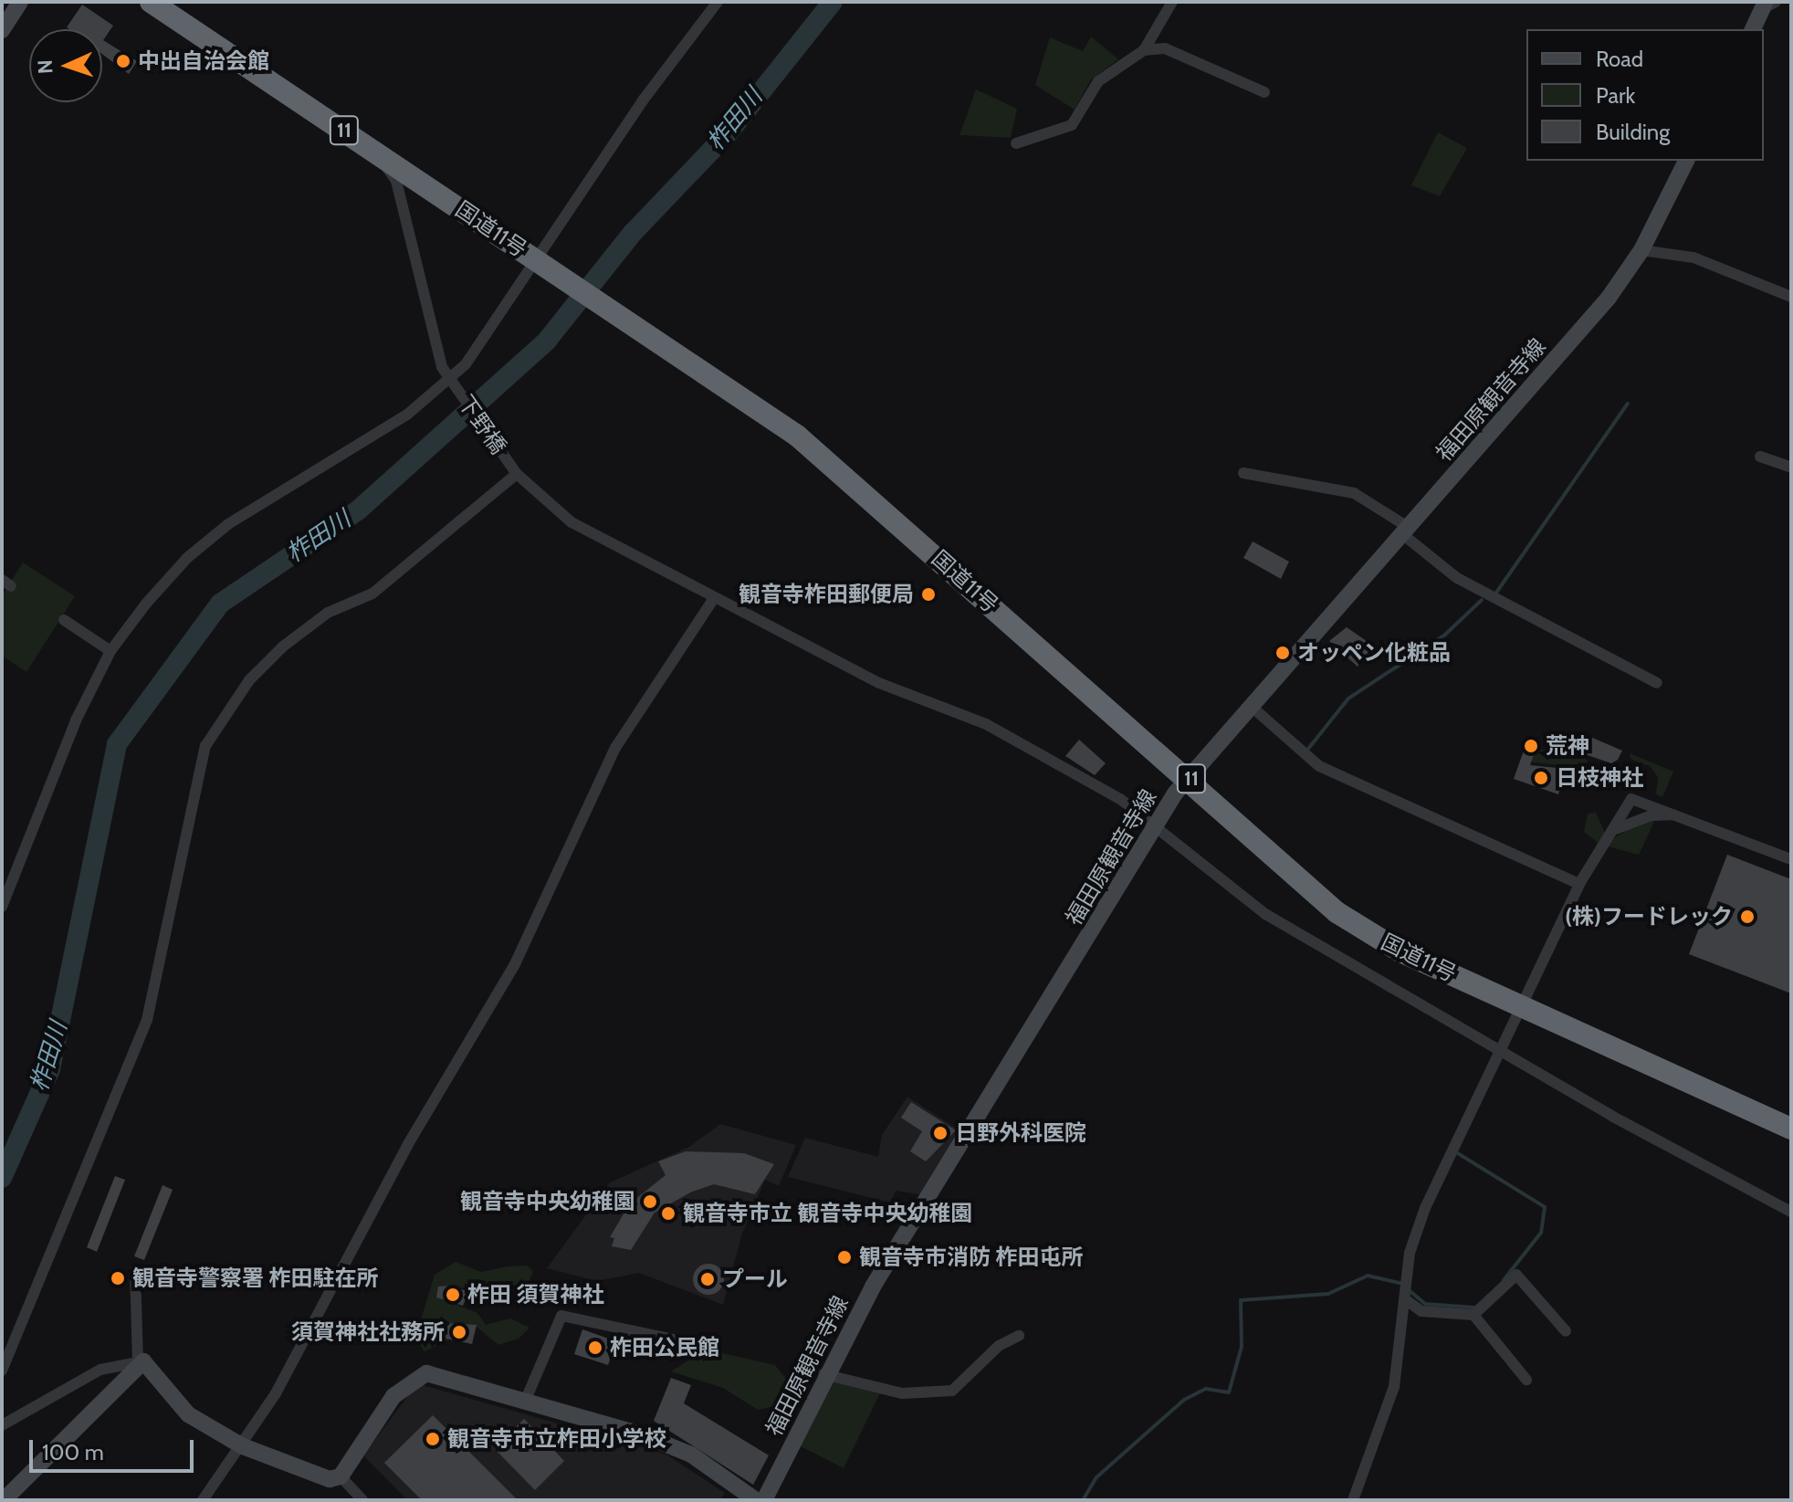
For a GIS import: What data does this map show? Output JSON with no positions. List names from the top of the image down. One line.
{"streets":{"highway":["11","国道11号"],"main road":["福田原観音寺線"],"street":["下野橋"]},"crossings":[["国道11号","福田原観音寺線"],["福田原観音寺線","下野橋"]],"water":["柞田川"],"places":["中出自治会館","観音寺柞田郵便局","オッペン化粧品","荒神","日枝神社","(株)フードレック","日野外科医院","観音寺中央幼稚園","観音寺市立 観音寺中央幼稚園","観音寺市消防 柞田屯所","観音寺警察署 柞田駐在所","プール","柞田 須賀神社","須賀神社社務所","柞田公民館","観音寺市立柞田小学校"],"legend":["Road","Park","Building"],"scale_bar":"100 m","north":"left"}
